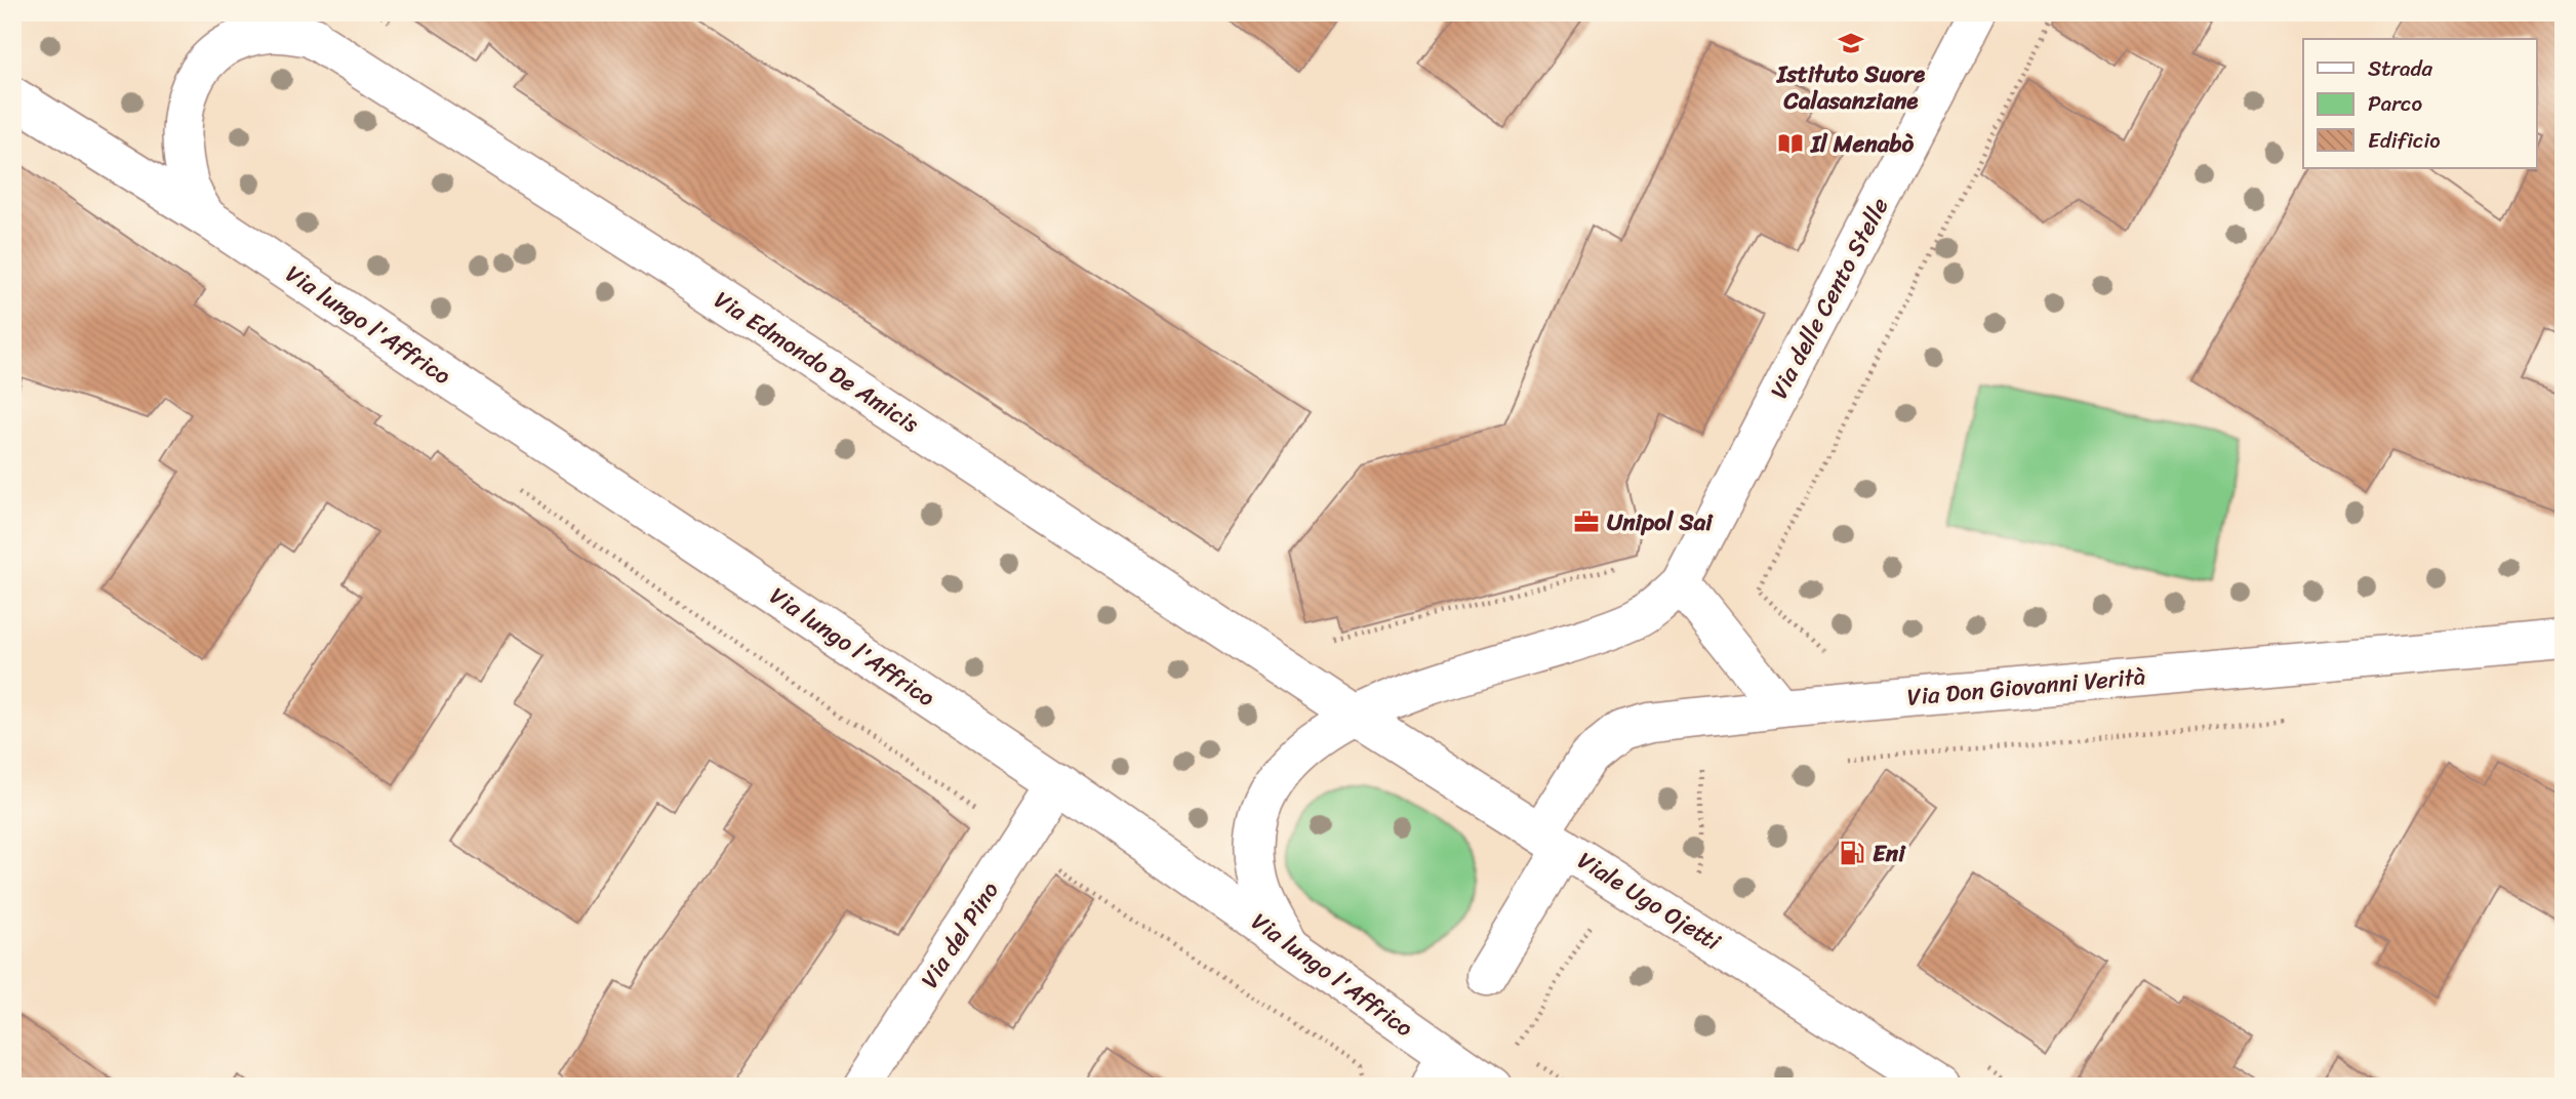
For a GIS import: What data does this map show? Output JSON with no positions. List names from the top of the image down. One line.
{"streets":{"main road":["Via delle Cento Stelle","Via lungo l'Affrico","Via Edmondo De Amicis","Via Don Giovanni Verità","Viale Ugo Ojetti","Via del Pino"]},"crossings":[["Via delle Cento Stelle","Via lungo l'Affrico"],["Via delle Cento Stelle","Via Edmondo De Amicis"],["Via delle Cento Stelle","Viale Ugo Ojetti"],["Via lungo l'Affrico","Via Edmondo De Amicis"],["Via lungo l'Affrico","Viale Ugo Ojetti"],["Via lungo l'Affrico","Via del Pino"],["Via Edmondo De Amicis","Viale Ugo Ojetti"],["Via Don Giovanni Verità","Viale Ugo Ojetti"]],"places":{"school or university":["Istituto Suore Calasanziane"],"library":["Il Menabò"],"office":["Unipol Sai"],"fuel station":["Eni"]},"legend":["Strada","Parco","Edificio"]}
